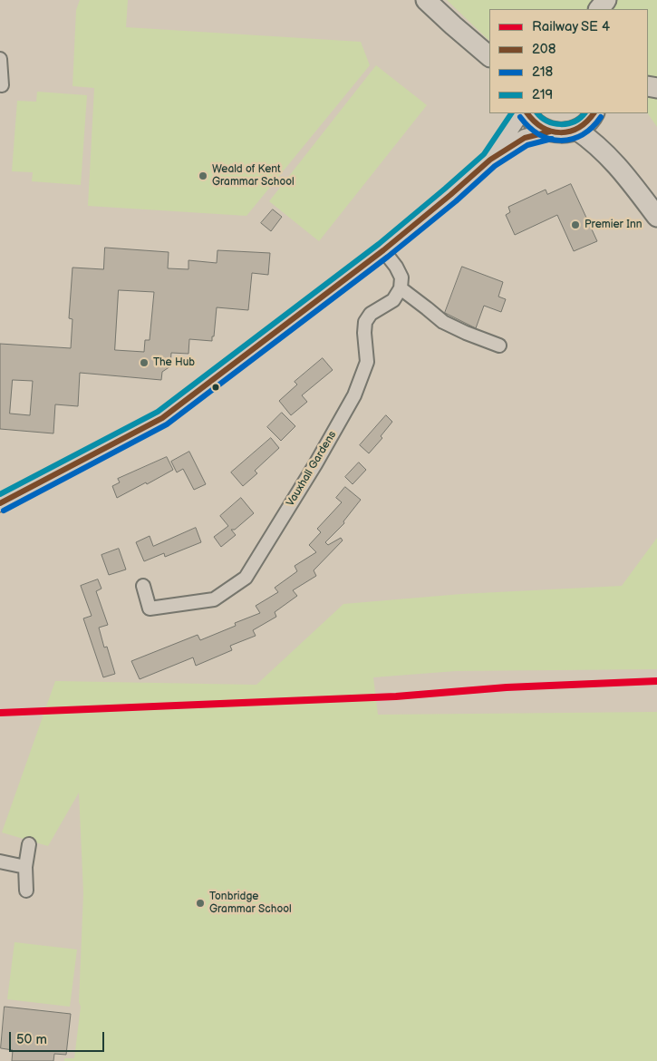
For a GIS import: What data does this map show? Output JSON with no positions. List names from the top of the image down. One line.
{"streets":{"street":["Vauxhall Gardens"]},"places":["Weald of Kent Grammar School","Premier Inn","The Hub","Tonbridge Grammar School"],"lines":["transit line 208","transit line 219","transit line 218"],"legend":["Railway SE 4","208","218","219"],"scale_bar":"50 m"}
